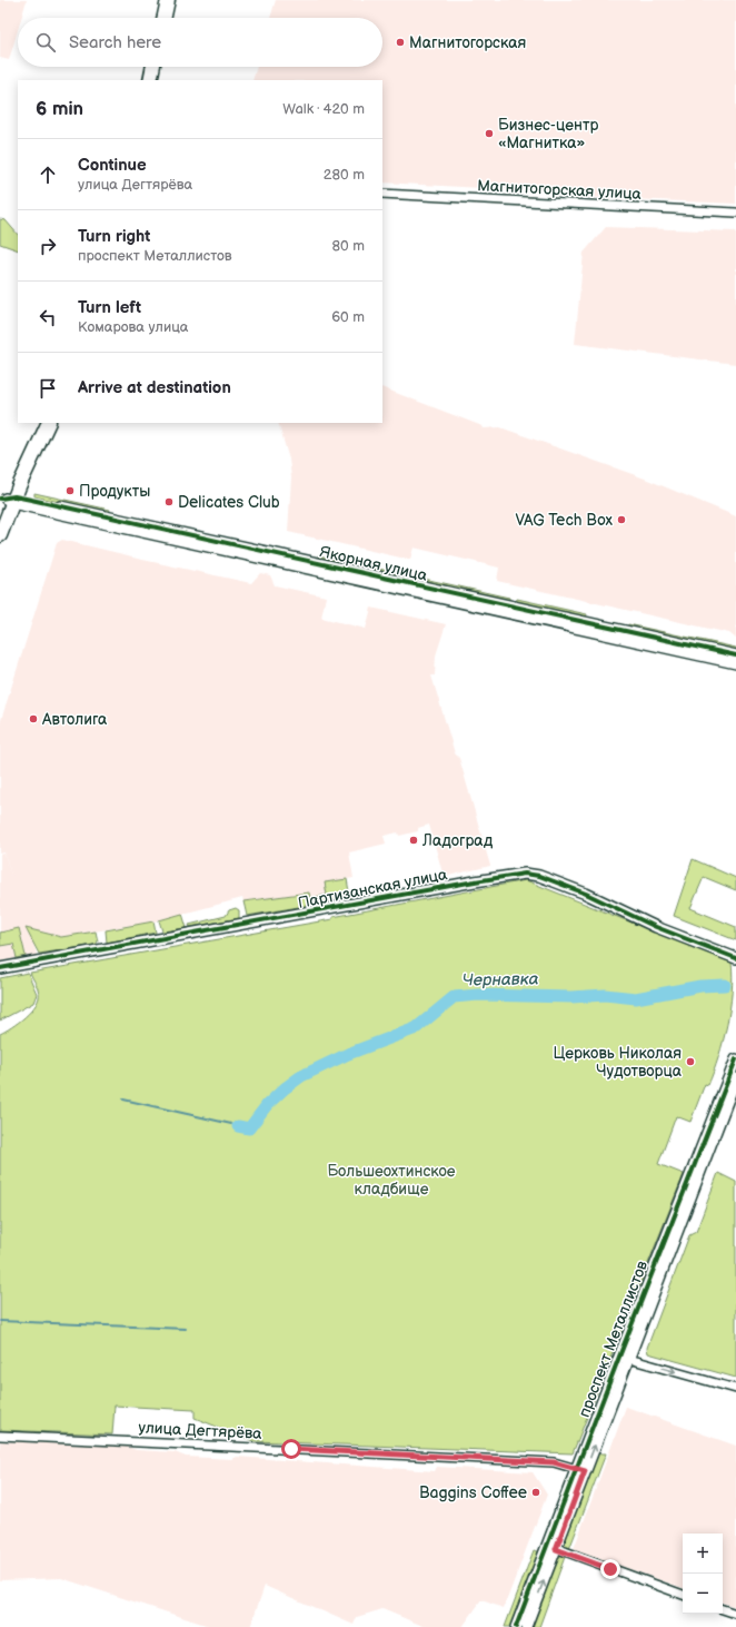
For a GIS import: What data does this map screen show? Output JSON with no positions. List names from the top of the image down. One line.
{"streets":{"street":["Магнитогорская улица","Якорная улица","Партизанская улица","проспект Металлистов","улица Дегтярёва"]},"crossings":[["проспект Металлистов","улица Дегтярёва"]],"water":["Чернавка"],"parks":["Большеохтинское кладбище"],"places":["Магнитогорская","Бизнес-центр «Магнитка»","Продукты","Delicates Club","VAG Tech Box","Автолига","Ладоград","Церковь Николая Чудотворца","Baggins Coffee"],"page":{"search":"Search here","heading":["6 min","Walk · 420 m"],"list":[["Continue","улица Дегтярёва","280 m"],["Turn right","проспект Металлистов","80 m"],["Turn left","Комарова улица","60 m"],"Arrive at destination"],"map_buttons":["+","−"]}}
